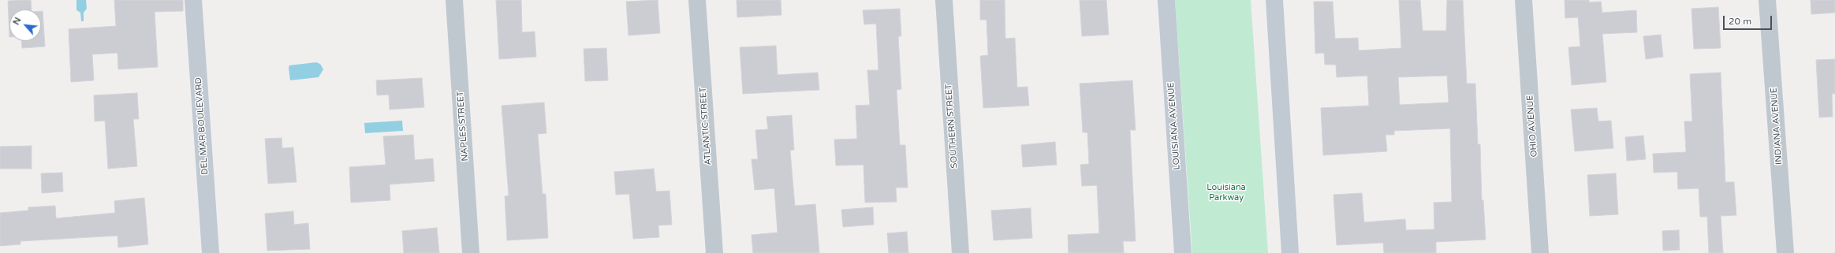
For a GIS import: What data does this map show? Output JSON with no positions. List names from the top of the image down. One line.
{"streets":{"main road":["DEL MAR BOULEVARD","LOUISIANA AVENUE"],"street":["NAPLES STREET","ATLANTIC STREET","SOUTHERN STREET","OHIO AVENUE","INDIANA AVENUE"]},"parks":["Louisiana Parkway"],"scale_bar":"20 m","north":"top left"}
